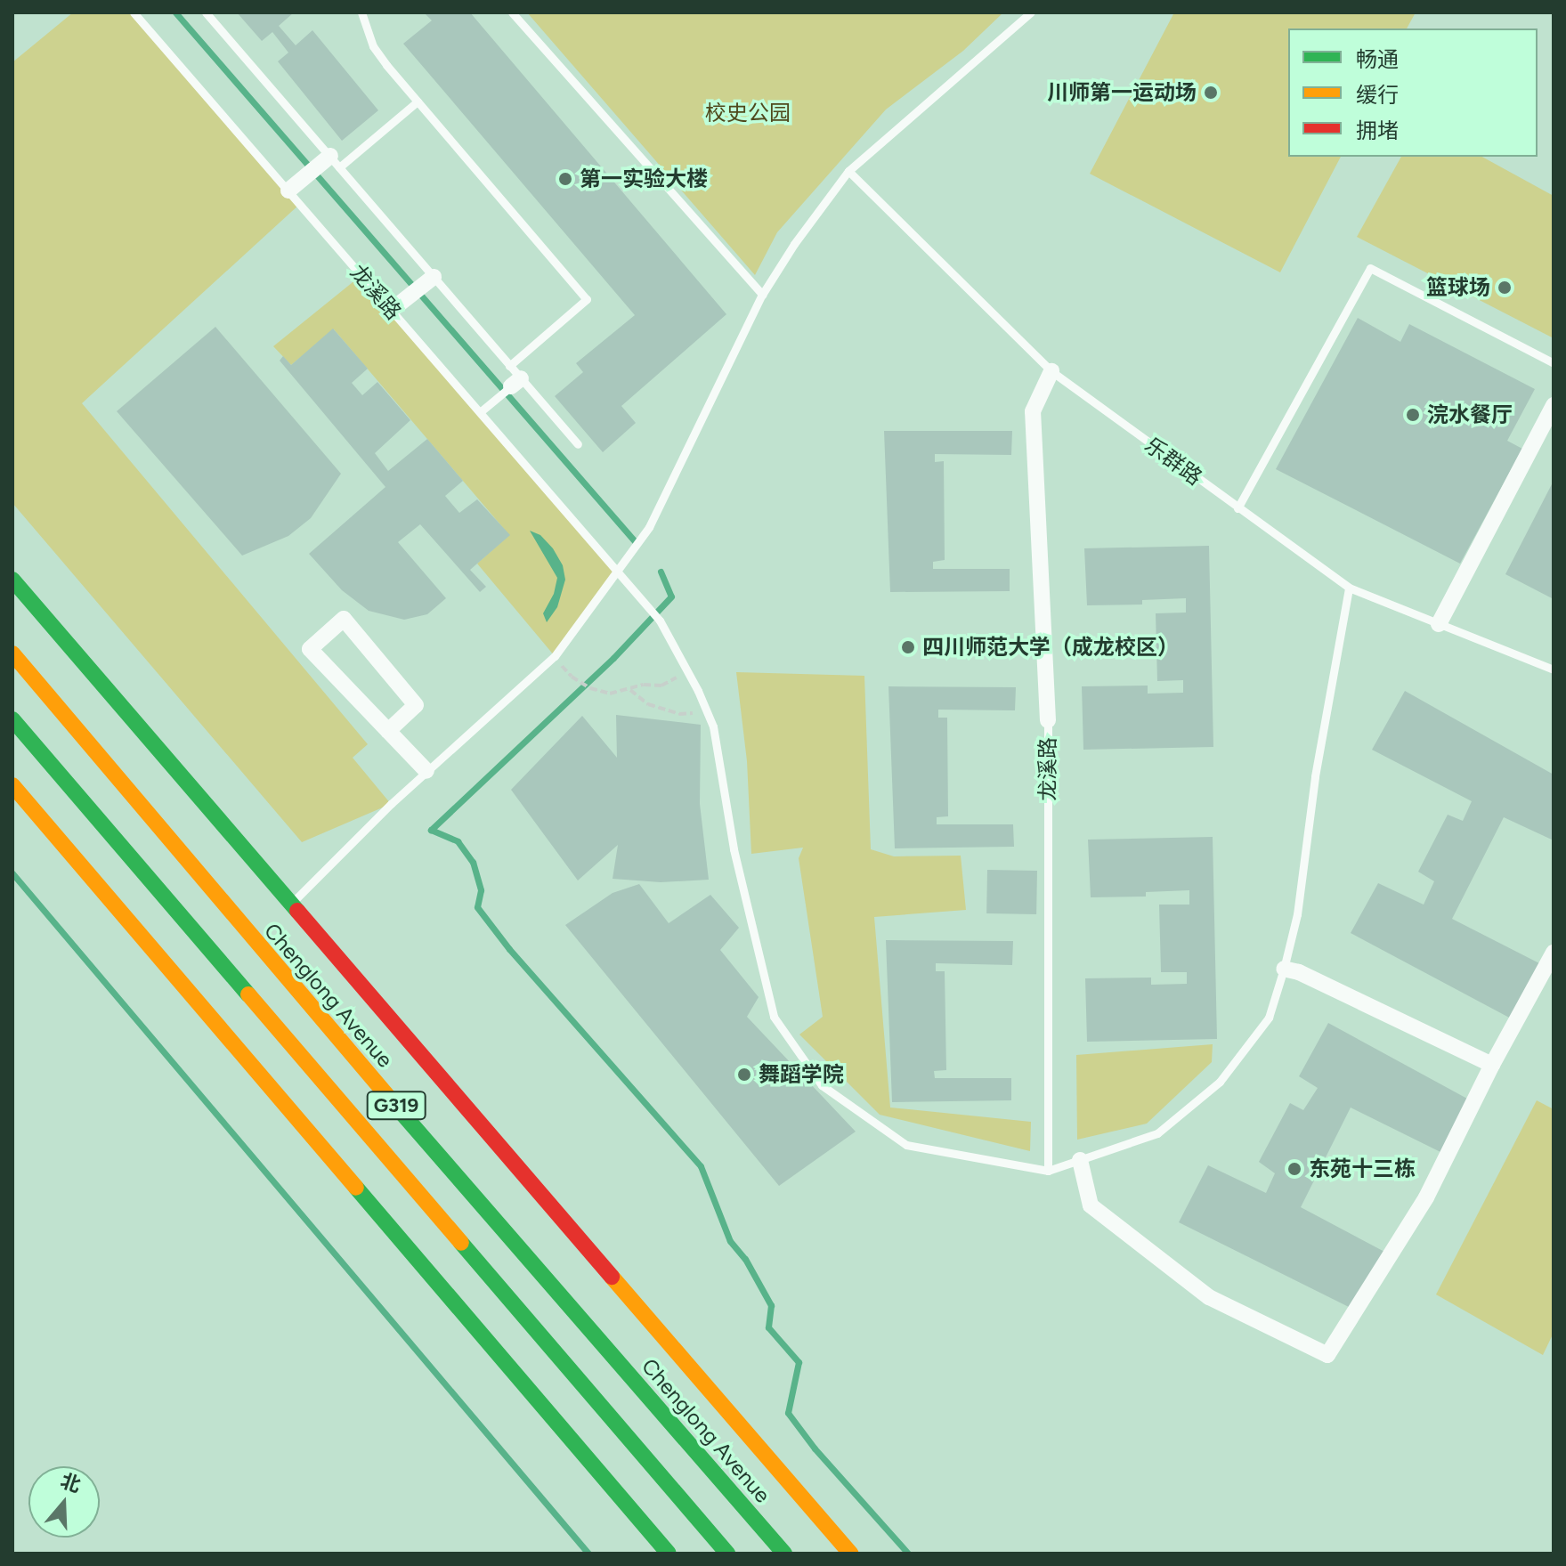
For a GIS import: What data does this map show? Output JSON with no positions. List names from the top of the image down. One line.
{"streets":{"main road":["Chenglong Avenue","G319"],"street":["龙溪路"],"lane":["乐群路"]},"crossings":[["龙溪路","乐群路"]],"parks":["校史公园"],"places":["川师第一运动场","第一实验大楼","篮球场","浣水餐厅","四川师范大学（成龙校区）","舞蹈学院","东苑十三栋"],"legend":["畅通","缓行","拥堵"],"north":"top"}
